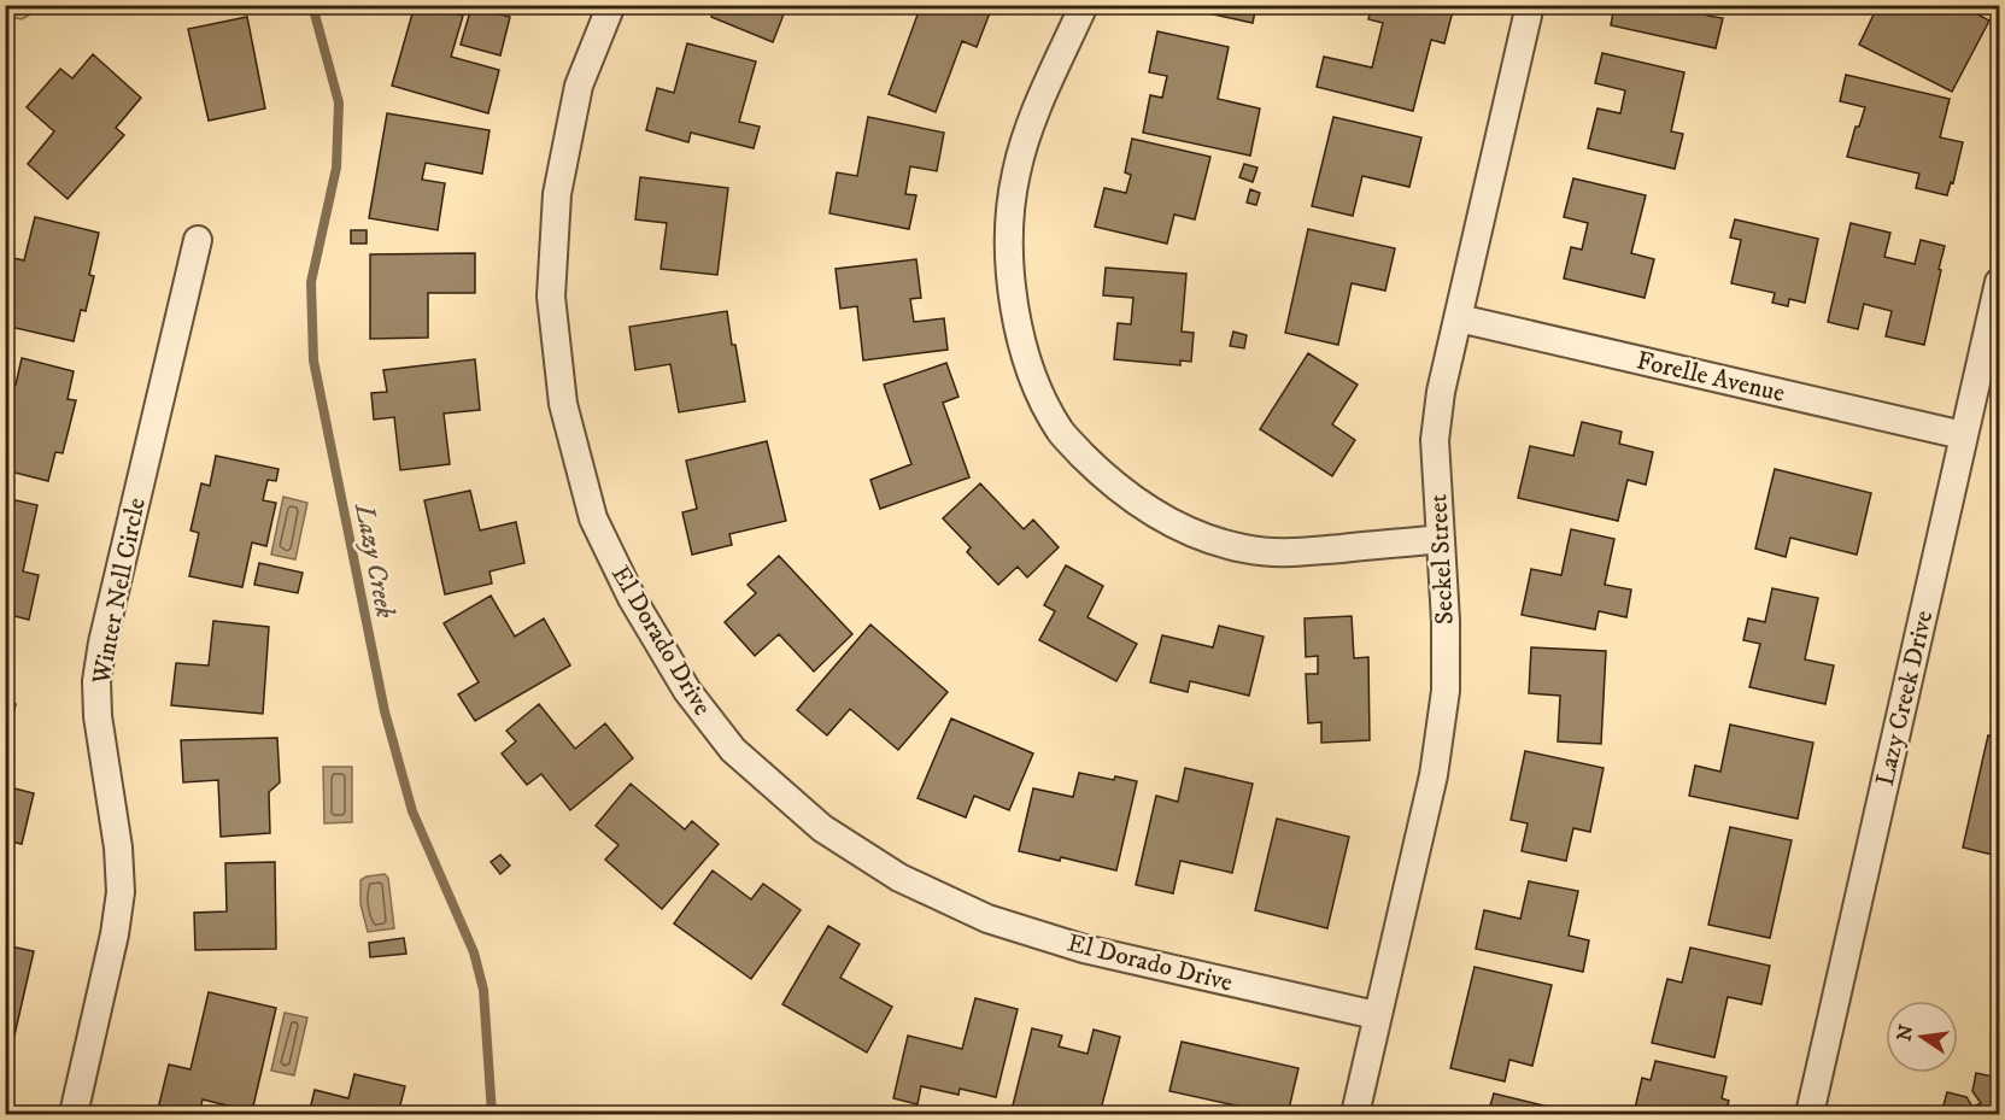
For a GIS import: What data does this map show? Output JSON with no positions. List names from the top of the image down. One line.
{"streets":{"street":["Forelle Avenue","Seckel Street","Winter Nell Circle","El Dorado Drive","Lazy Creek Drive"]},"crossings":[["Forelle Avenue","Seckel Street"],["Forelle Avenue","Lazy Creek Drive"],["Seckel Street","El Dorado Drive"]],"water":["Lazy Creek"],"north":"left"}
